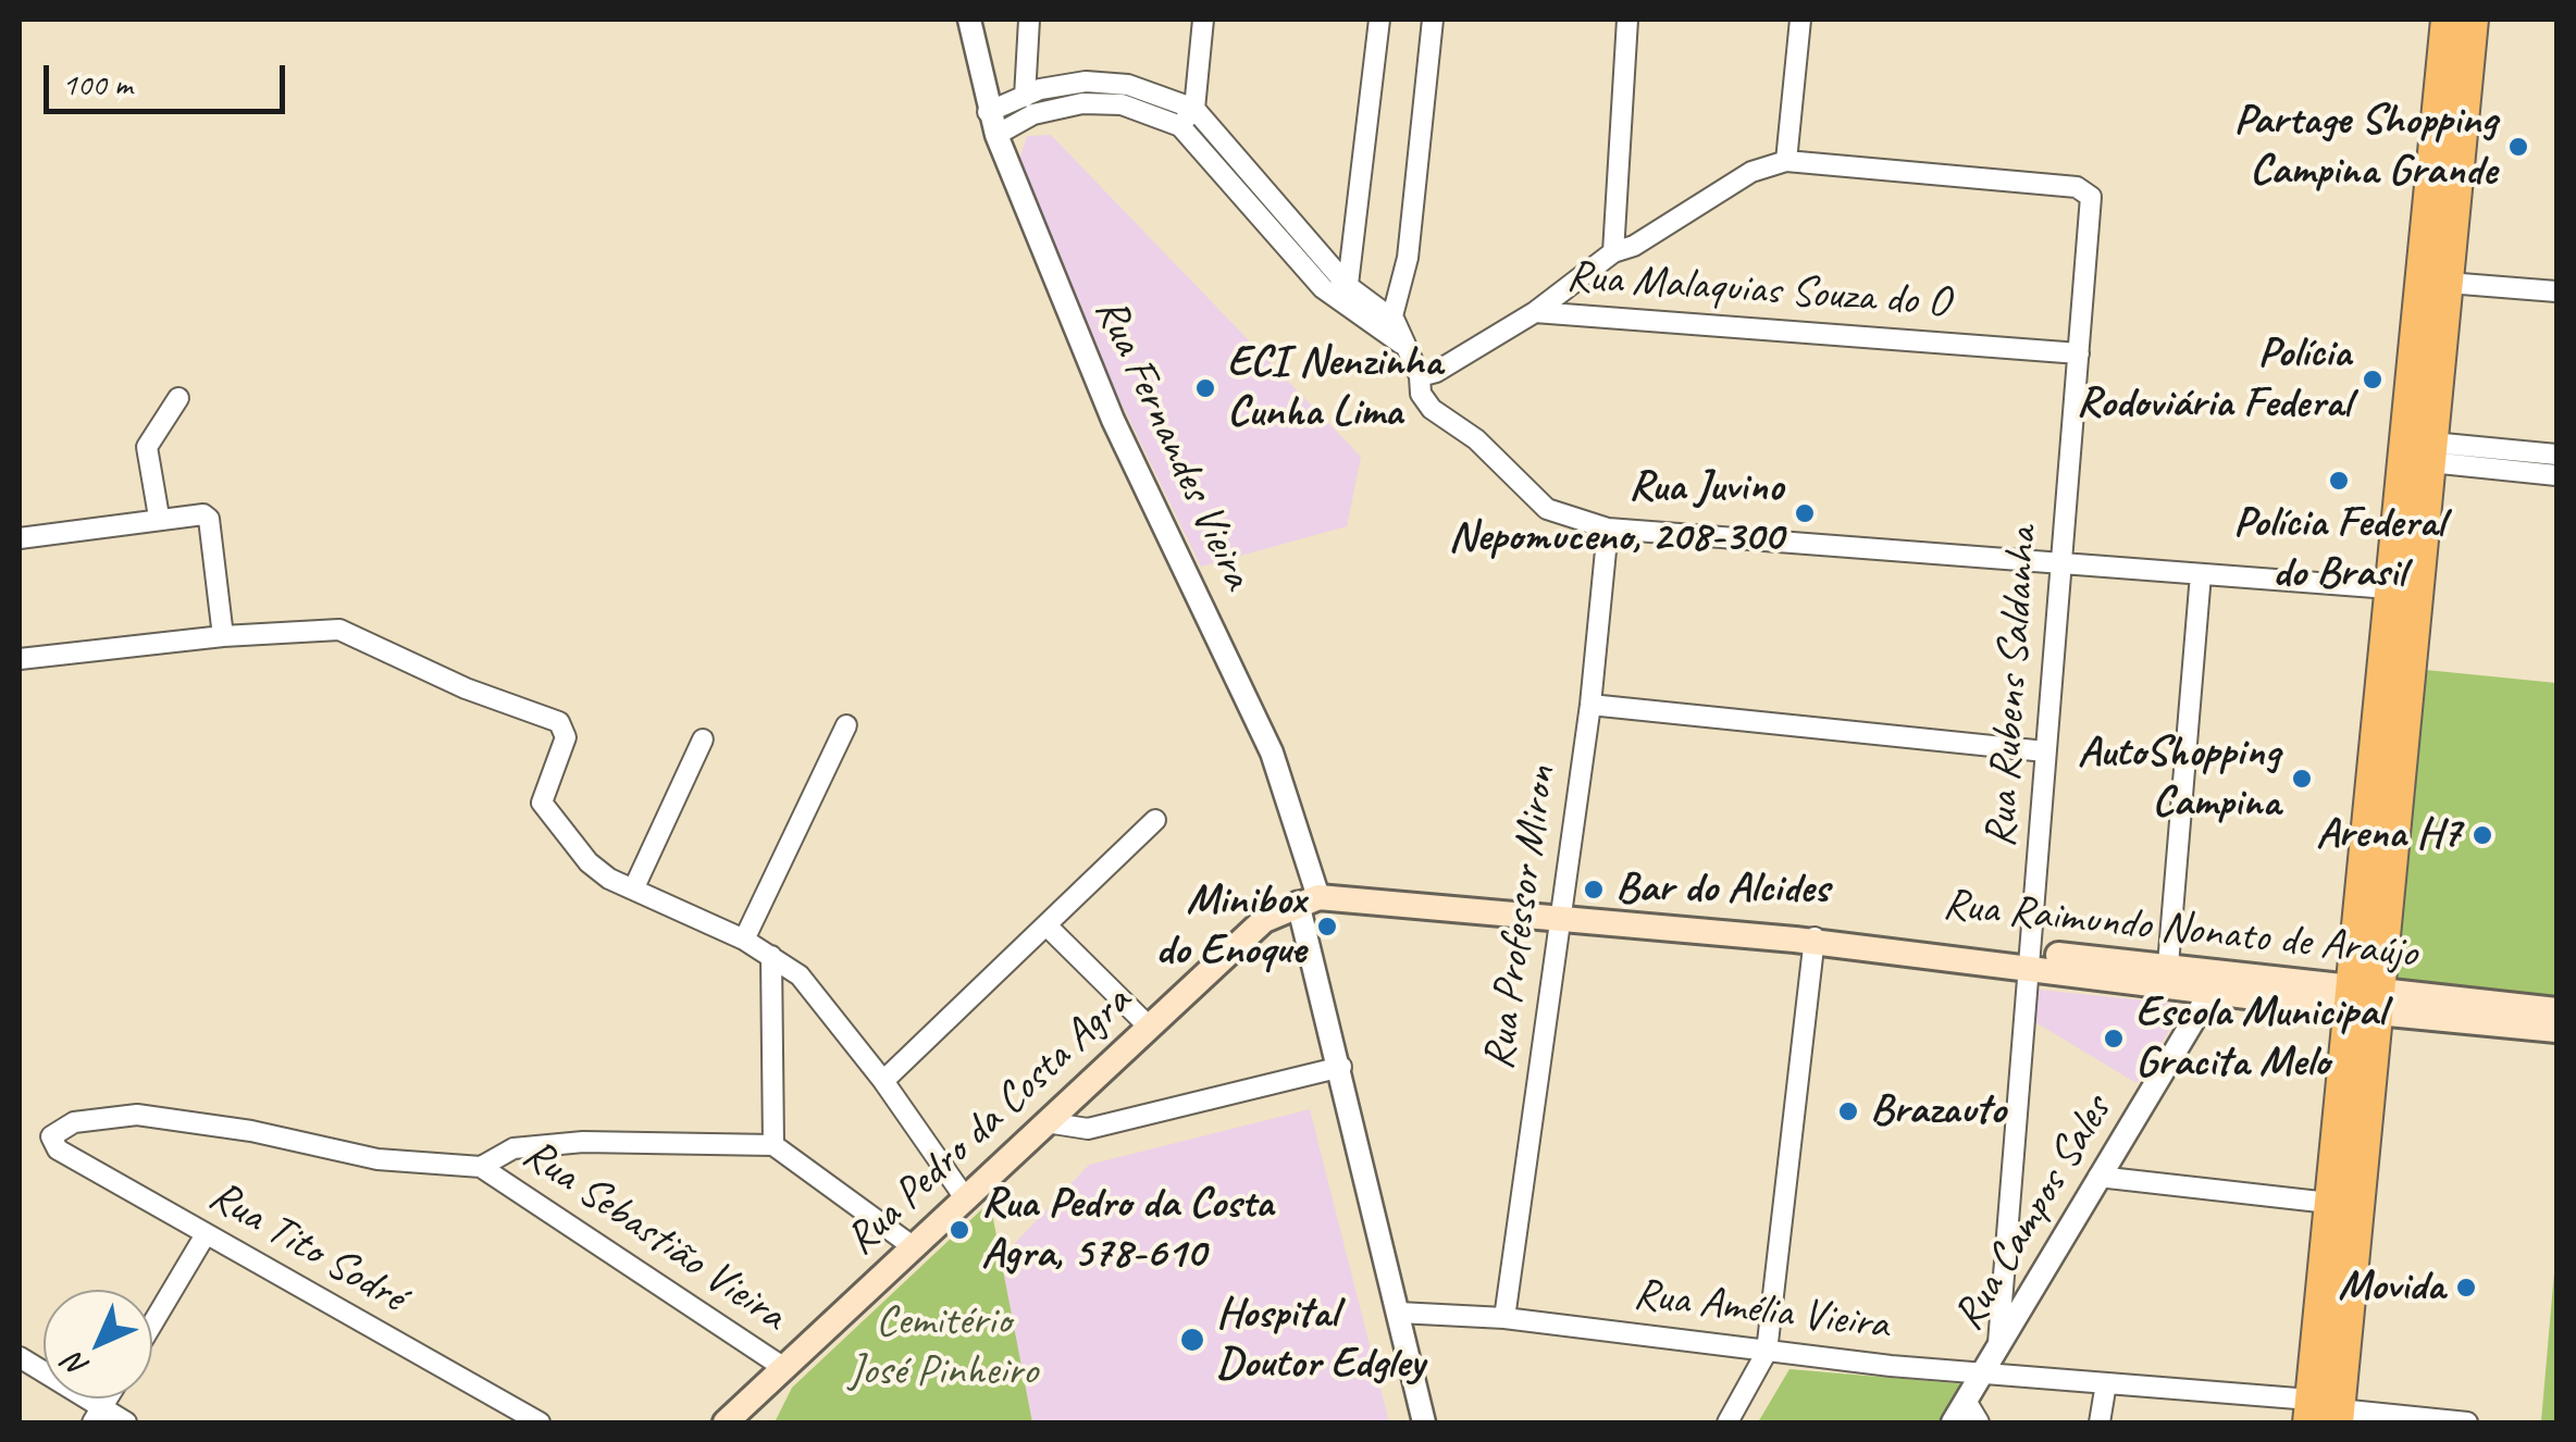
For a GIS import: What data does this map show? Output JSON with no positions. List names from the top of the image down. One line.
{"streets":{"main road":["Rua Raimundo Nonato de Araújo","Rua Pedro da Costa Agra"],"street":["Rua Malaquias Souza do O","Rua Fernandes Vieira","Rua Rubens Saldanha","Rua Professor Miron","Rua Campos Sales","Rua Sebastião Vieira","Rua Tito Sodré","Rua Amélia Vieira"]},"crossings":[["Rua Malaquias Souza do O","Rua Rubens Saldanha"],["Rua Fernandes Vieira","Rua Raimundo Nonato de Araújo"],["Rua Fernandes Vieira","Rua Pedro da Costa Agra"],["Rua Fernandes Vieira","Rua Amélia Vieira"],["Rua Rubens Saldanha","Rua Raimundo Nonato de Araújo"],["Rua Rubens Saldanha","Rua Campos Sales"],["Rua Professor Miron","Rua Raimundo Nonato de Araújo"],["Rua Professor Miron","Rua Amélia Vieira"],["Rua Raimundo Nonato de Araújo","Rua Pedro da Costa Agra"],["Rua Raimundo Nonato de Araújo","Rua Campos Sales"],["Rua Pedro da Costa Agra","Rua Sebastião Vieira"],["Rua Campos Sales","Rua Amélia Vieira"],["Rua Sebastião Vieira","Rua Tito Sodré"]],"parks":["Cemitério José Pinheiro"],"places":["Partage Shopping Campina Grande","Polícia Rodoviária Federal","ECI Nenzinha Cunha Lima","Polícia Federal do Brasil","Rua Juvino Nepomuceno, 208-300","AutoShopping Campina","Arena H7","Bar do Alcides","Minibox do Enoque","Escola Municipal Gracita Melo","Brazauto","Rua Pedro da Costa Agra, 578-610","Movida","Hospital Doutor Edgley"],"scale_bar":"100 m","north":"bottom left"}
